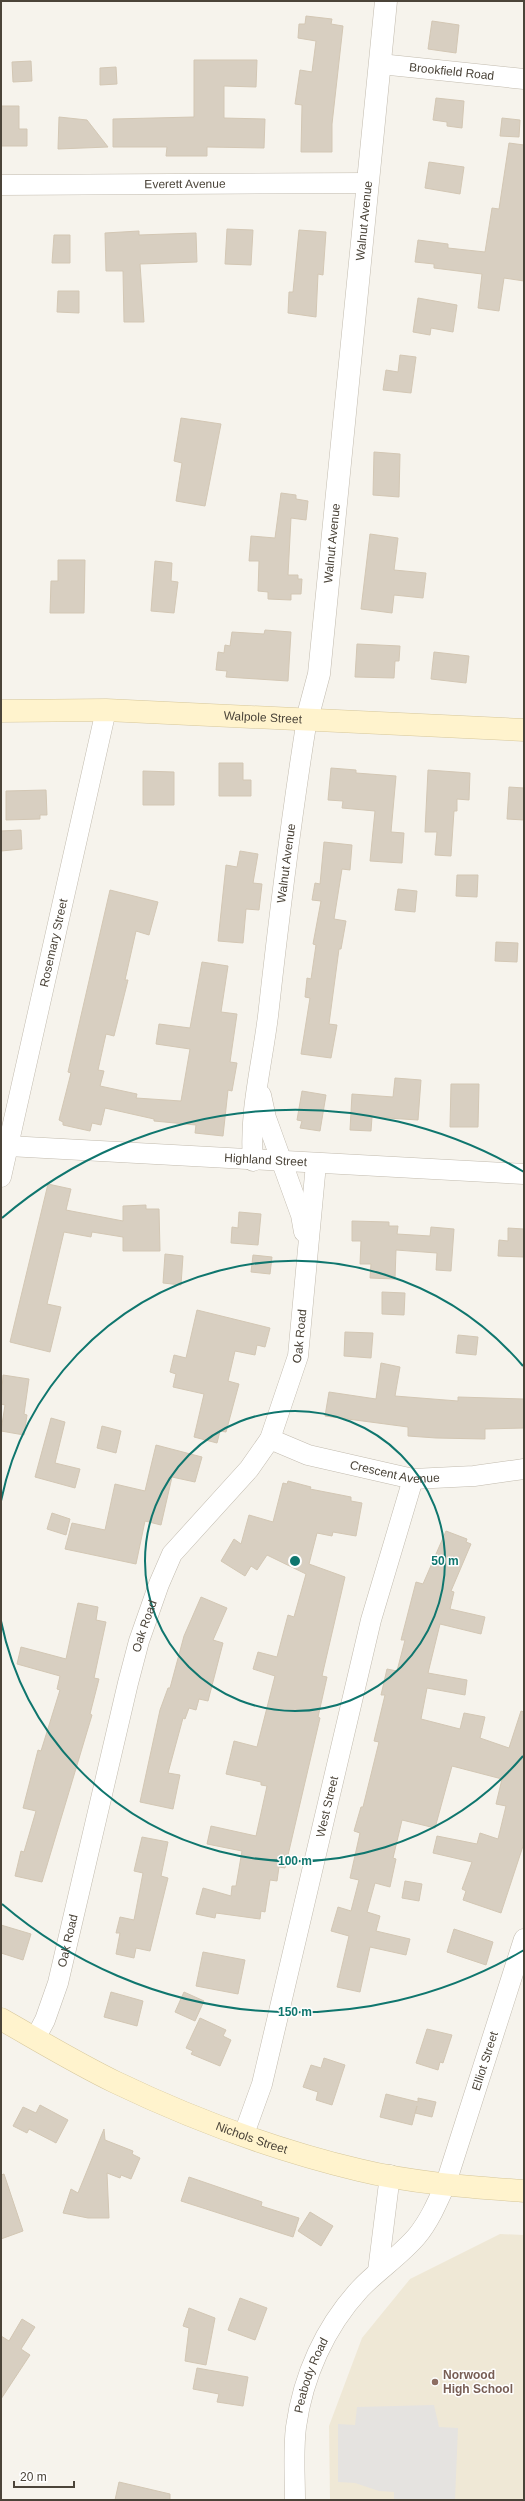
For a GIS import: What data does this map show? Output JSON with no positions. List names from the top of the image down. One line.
{"streets":{"main road":["Walpole Street","Nichols Street"],"street":["Brookfield Road","Everett Avenue","Walnut Avenue","Rosemary Street","Highland Street","Oak Road","Crescent Avenue","West Street","Elliot Street","Peabody Road"]},"crossings":[["Brookfield Road","Walnut Avenue"],["Everett Avenue","Walnut Avenue"],["Walnut Avenue","Walpole Street"],["Walnut Avenue","Highland Street"],["Walnut Avenue","Oak Road"],["Walpole Street","Rosemary Street"],["Rosemary Street","Highland Street"],["Highland Street","Oak Road"],["Oak Road","Crescent Avenue"],["Oak Road","Nichols Street"],["Crescent Avenue","West Street"],["West Street","Nichols Street"],["Elliot Street","Nichols Street"],["Elliot Street","Peabody Road"],["Nichols Street","Peabody Road"]],"places":["Norwood High School"],"scale_bar":"20 m","rings":["50 m","100 m","150 m"]}
